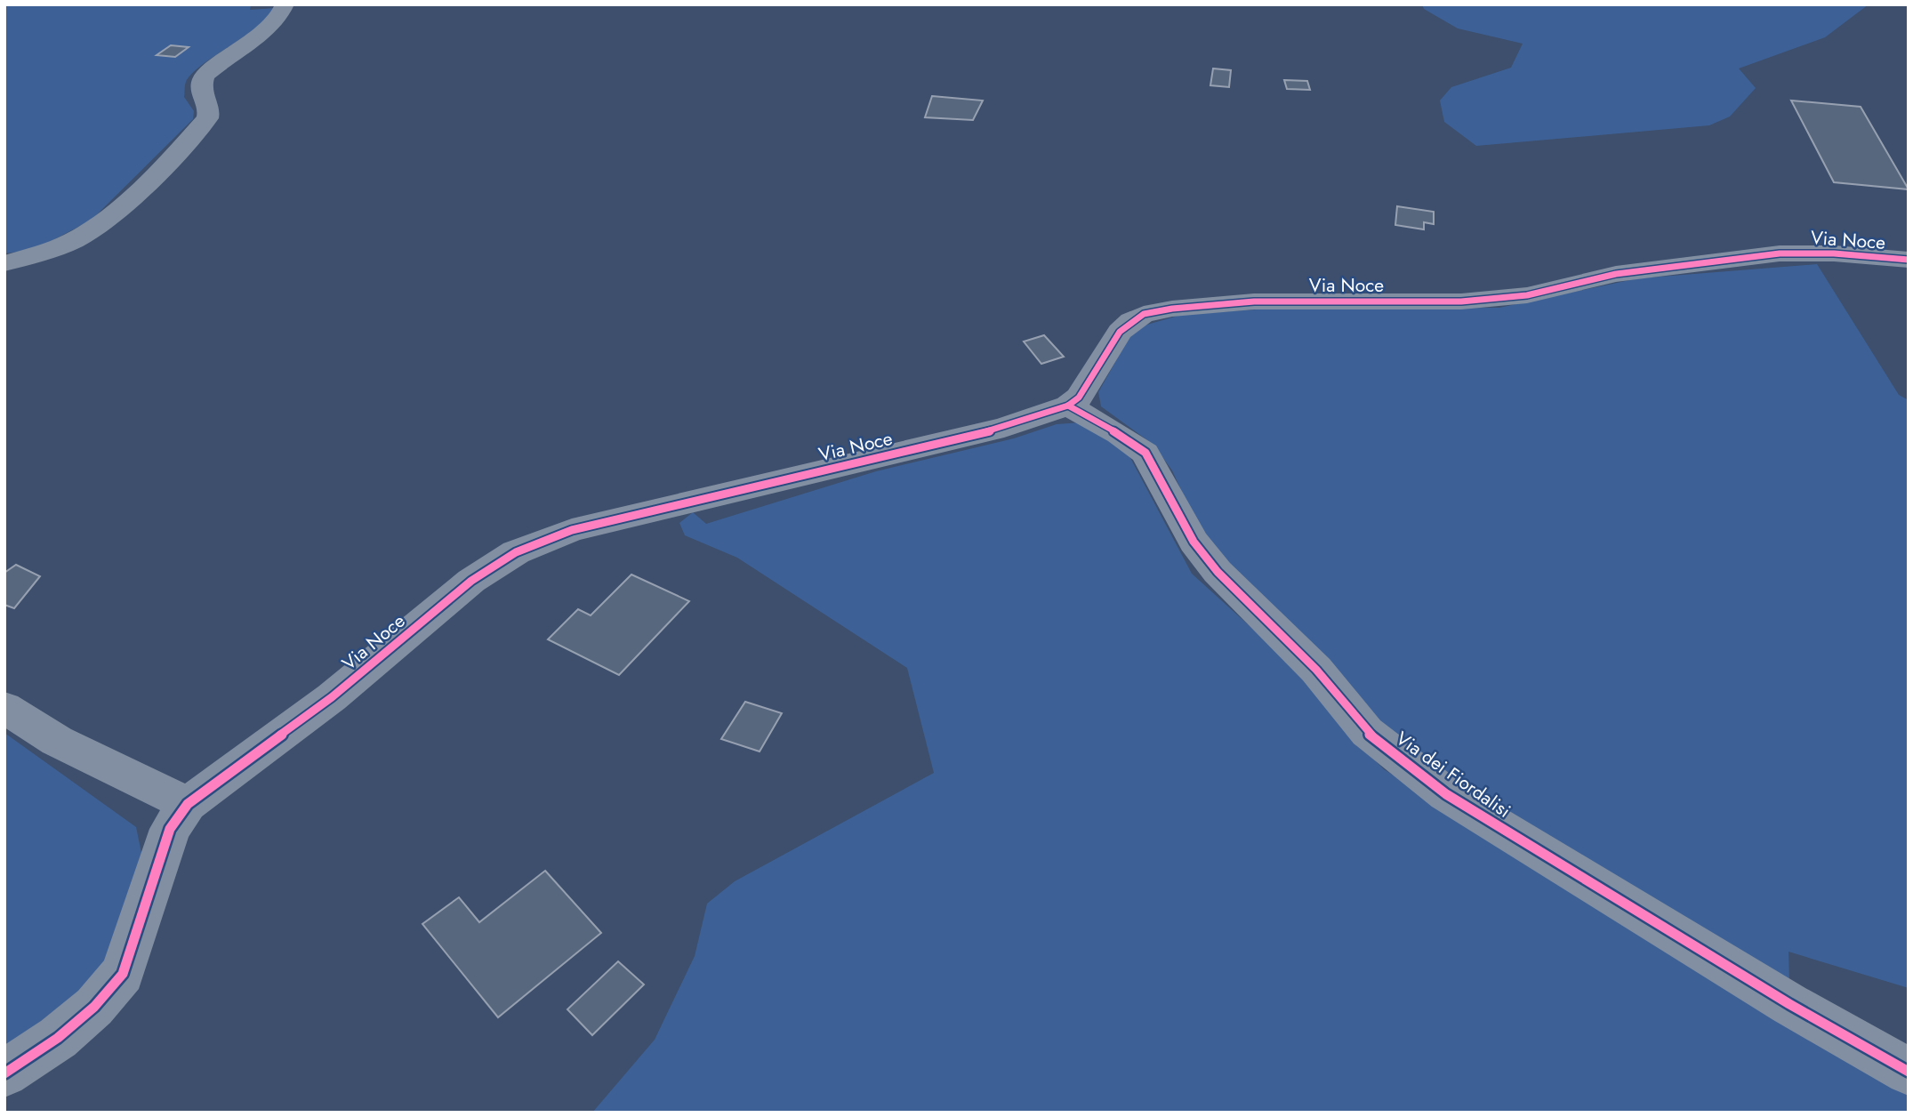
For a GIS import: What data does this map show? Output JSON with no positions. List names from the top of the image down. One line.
{"streets":{"street":["Via Noce","Via dei Fiordalisi"]},"crossings":[["Via Noce","Via dei Fiordalisi"]]}
